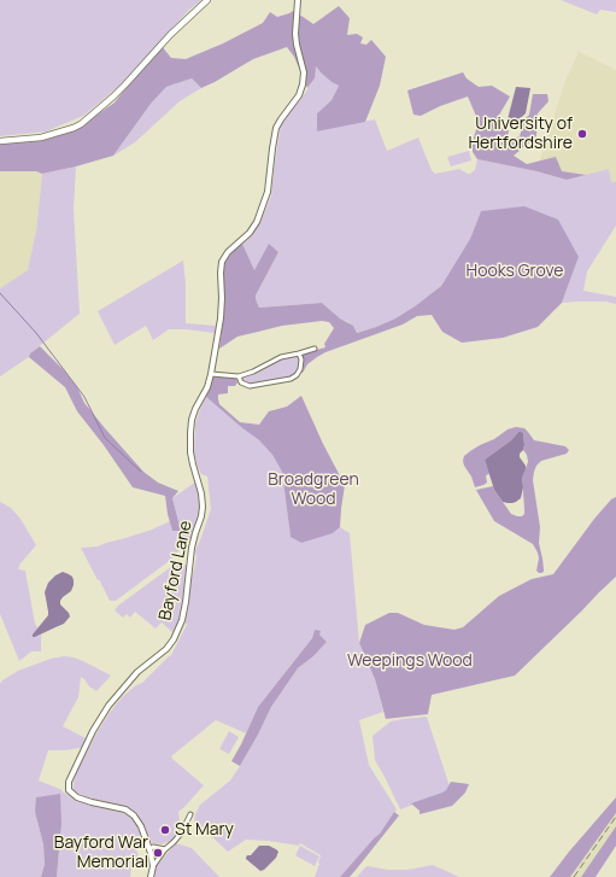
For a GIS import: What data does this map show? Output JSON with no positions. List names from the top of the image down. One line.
{"streets":{"street":["Bayford Lane"]},"parks":["Hooks Grove","Broadgreen Wood","Weepings Wood"],"places":["University of Hertfordshire","St Mary","Bayford War Memorial"]}
